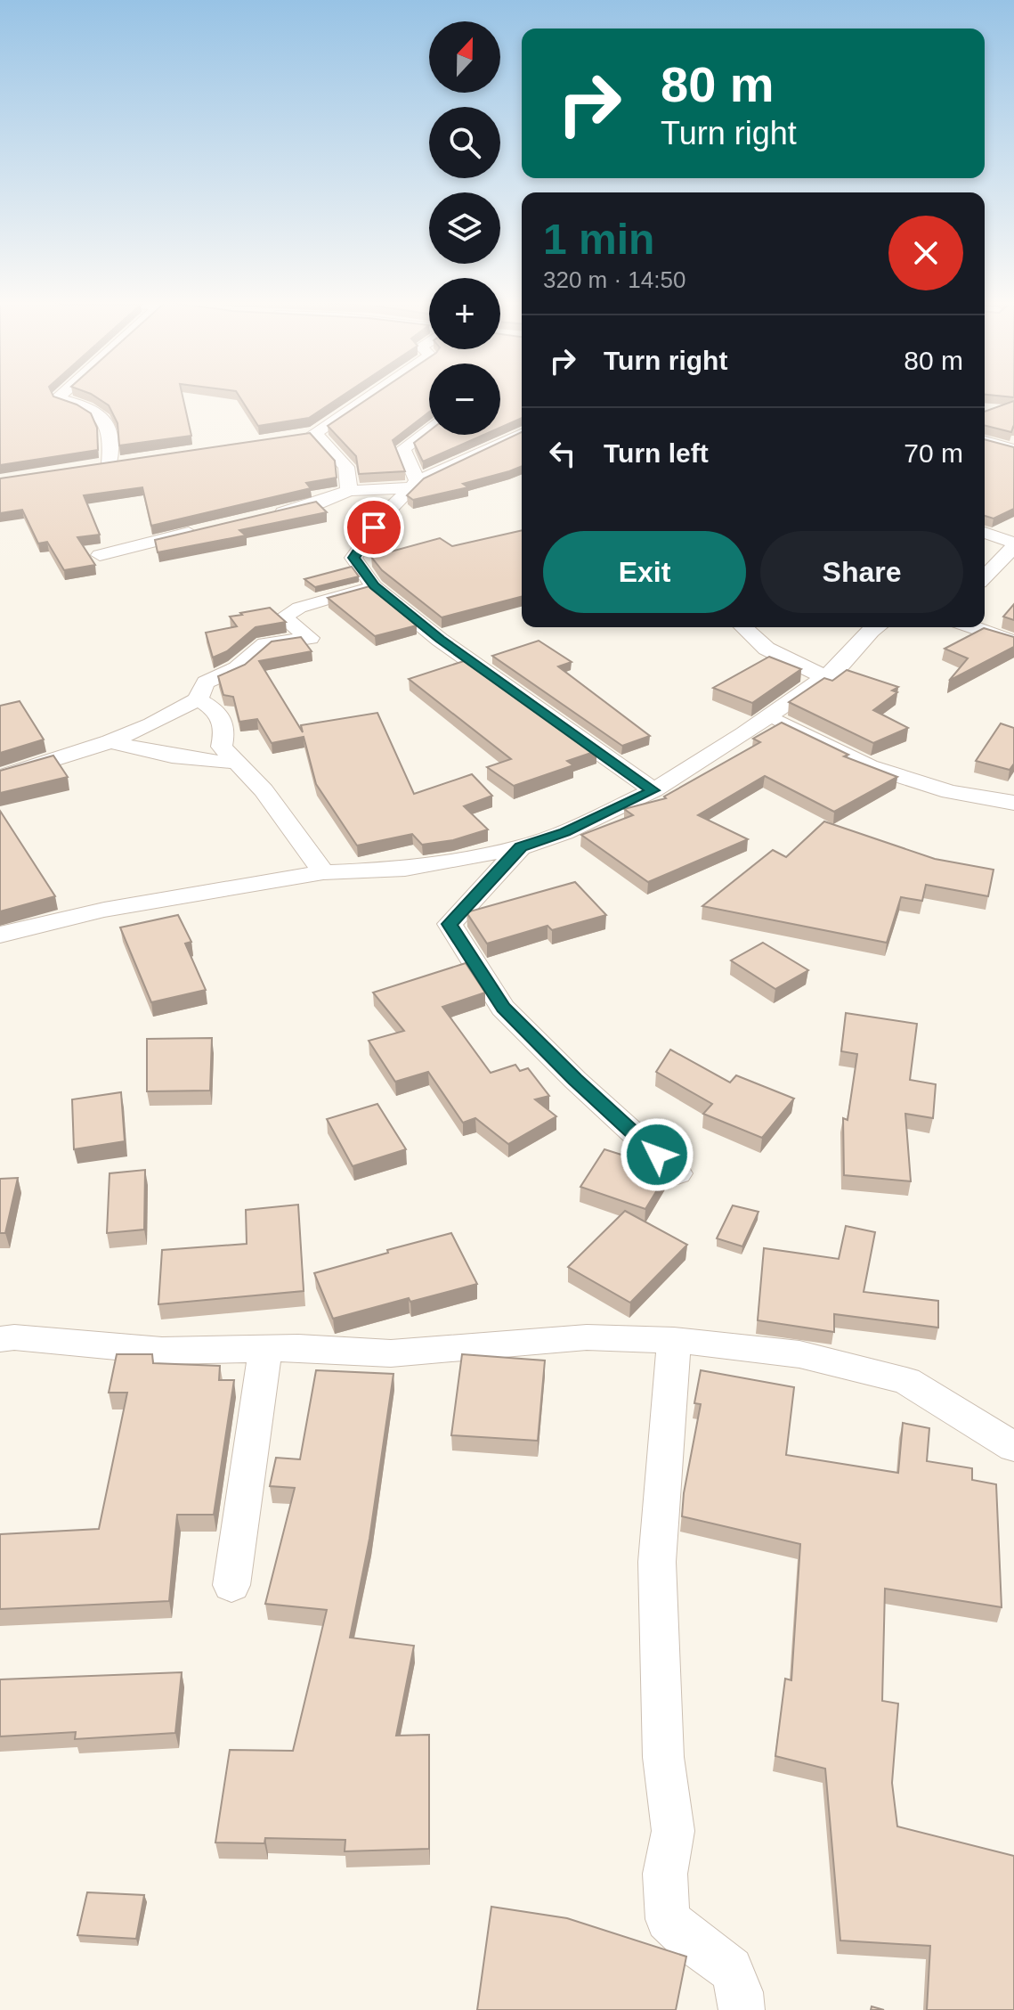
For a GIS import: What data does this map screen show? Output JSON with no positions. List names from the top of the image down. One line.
{"north":"top","page":{"map_buttons":["+","−"],"turn":["80 m","Turn right"],"heading":["1 min","320 m · 14:50"],"list":[{"name":"Turn right","value":"80 m"},{"name":"Turn left","value":"70 m"}],"buttons":["Exit","Share"]}}
